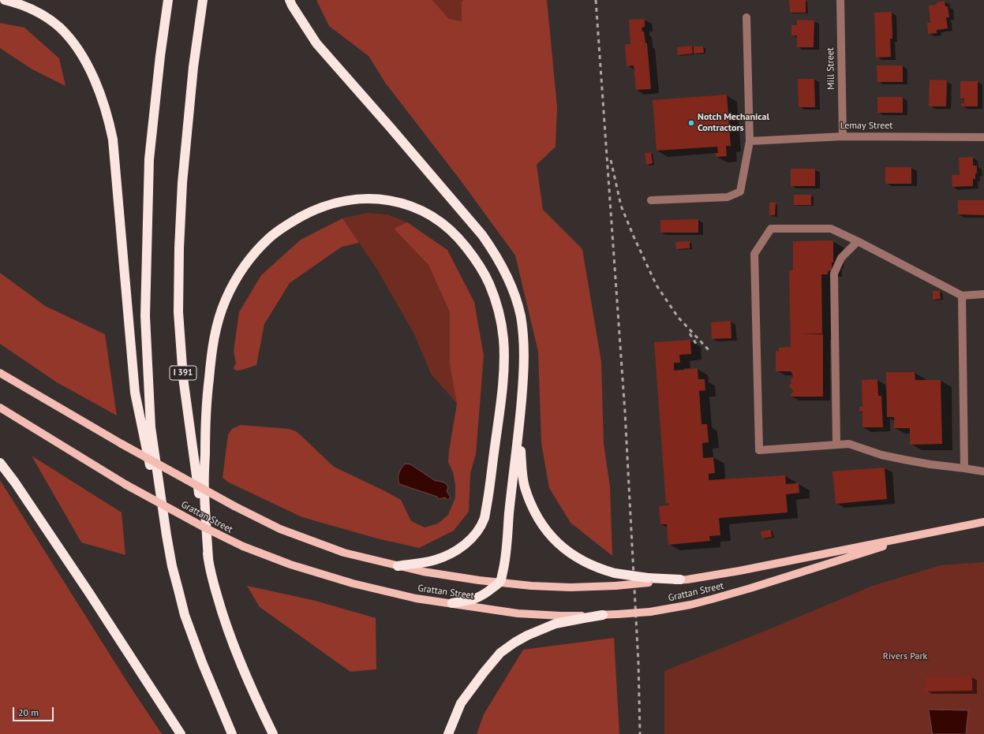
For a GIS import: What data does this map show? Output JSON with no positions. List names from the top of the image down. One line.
{"streets":{"highway":["I 391"],"main road":["Grattan Street"],"street":["Mill Street","Lemay Street"]},"crossings":[["Mill Street","Lemay Street"]],"parks":["Rivers Park"],"places":["Notch Mechanical Contractors"],"scale_bar":"20 m"}
